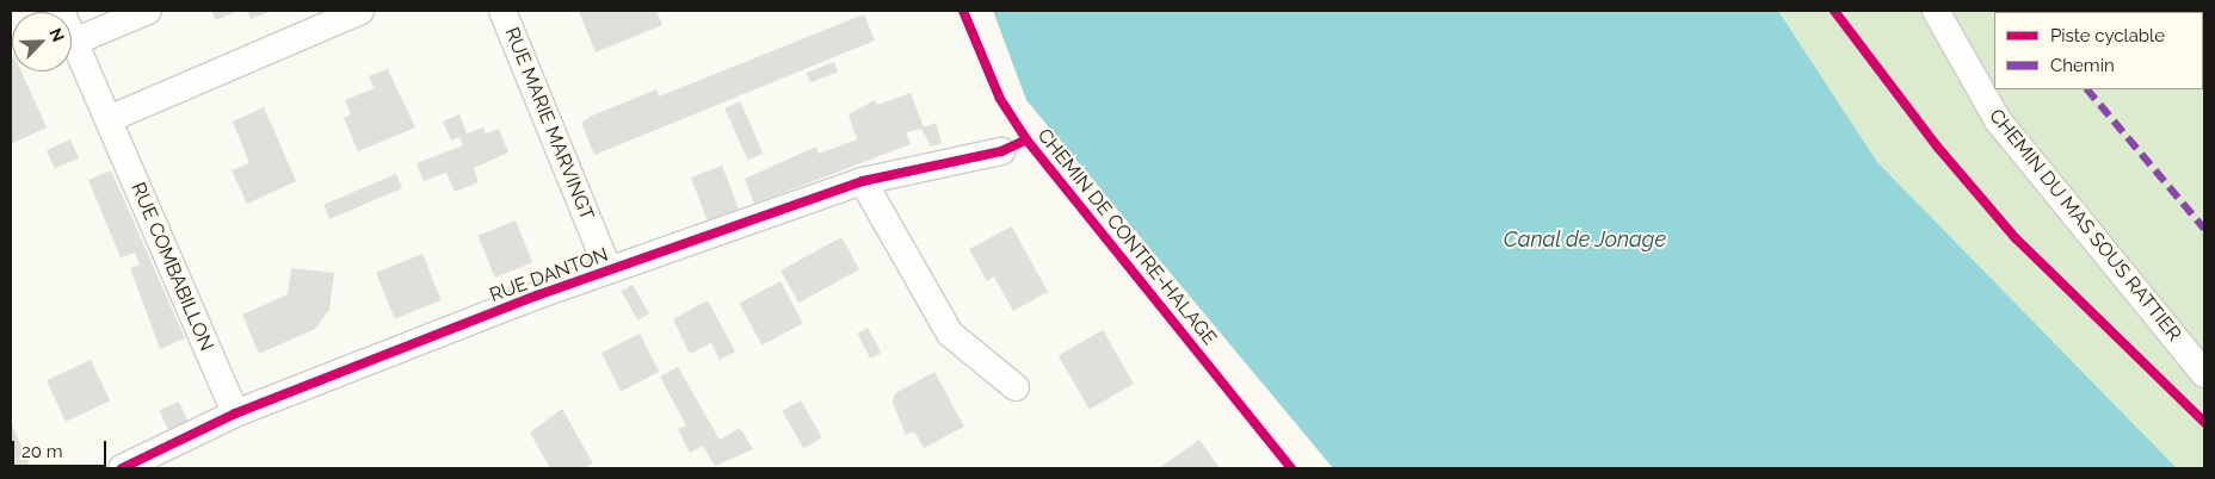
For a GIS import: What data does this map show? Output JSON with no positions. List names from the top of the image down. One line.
{"streets":{"street":["RUE MARIE MARVINGT","CHEMIN DU MAS SOUS RATTIER","RUE COMBABILLON","RUE DANTON"],"cycle path":["CHEMIN DE CONTRE-HALAGE"]},"crossings":[["RUE MARIE MARVINGT","RUE DANTON"],["RUE COMBABILLON","RUE DANTON"]],"water":["Canal de Jonage"],"legend":["Piste cyclable","Chemin"],"scale_bar":"20 m","north":"top right"}
